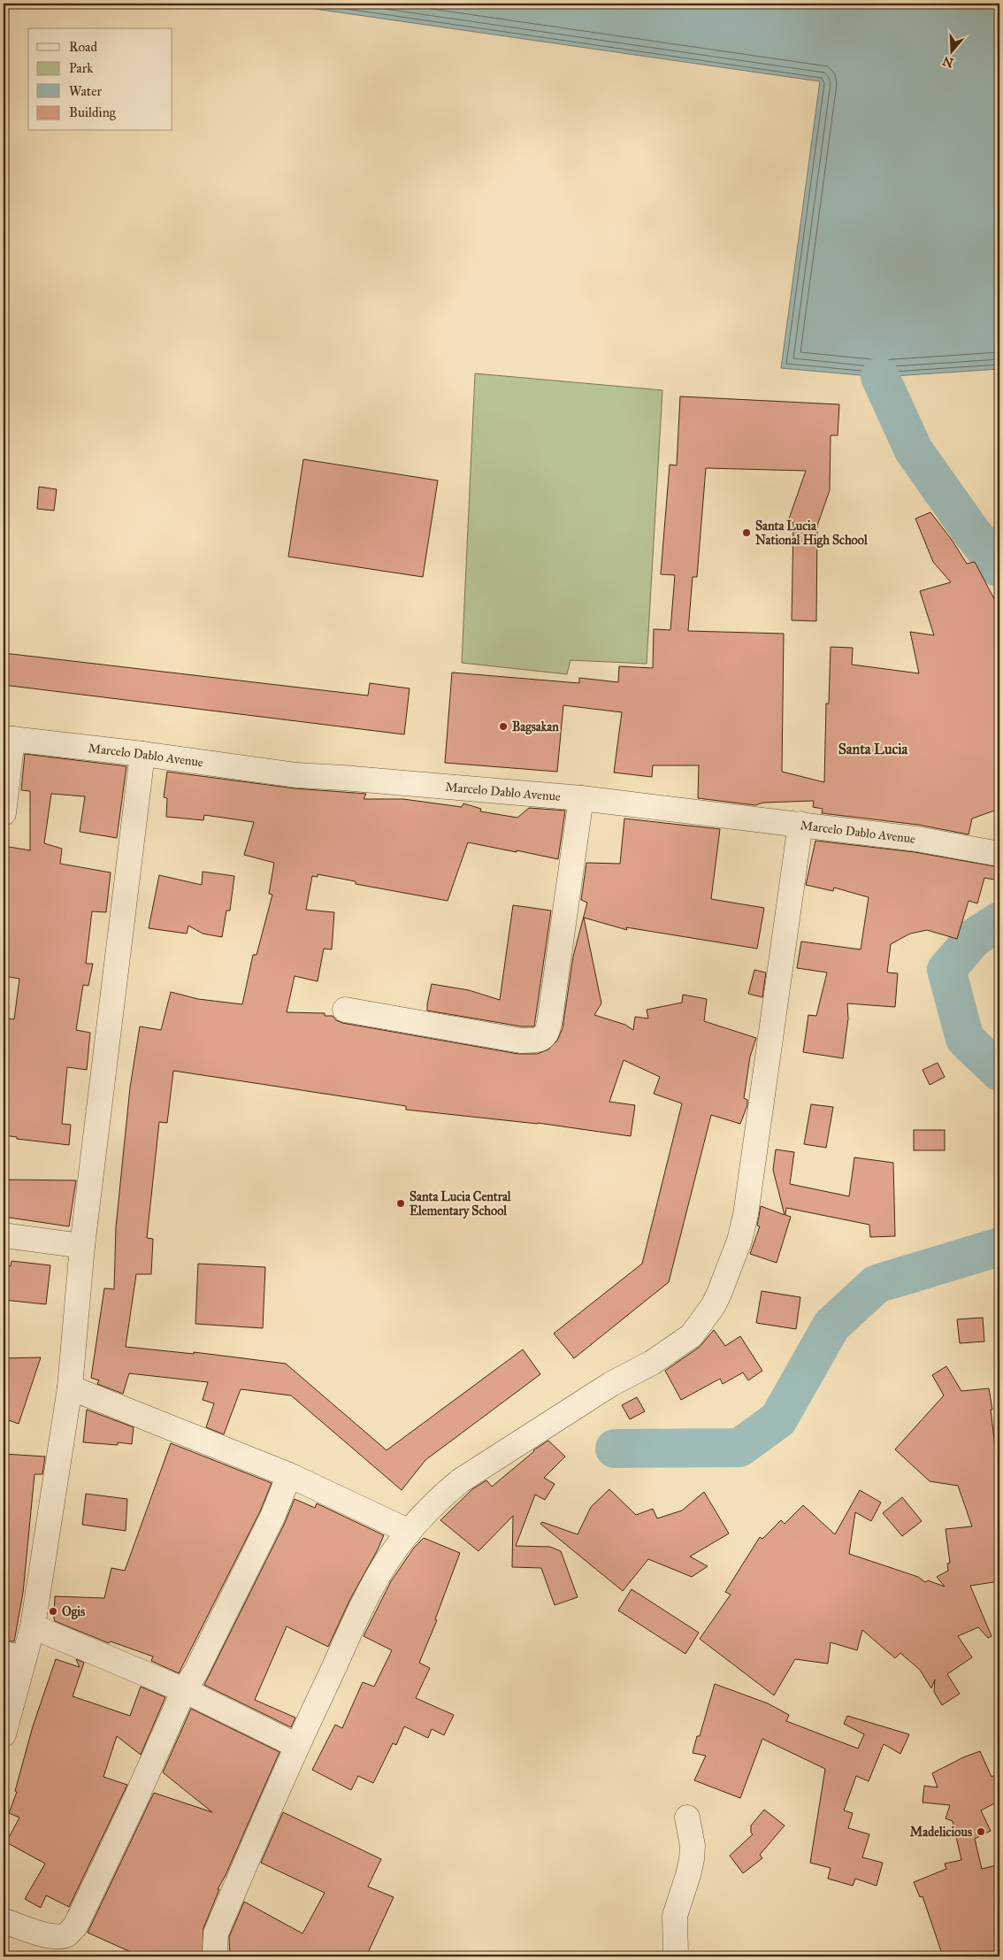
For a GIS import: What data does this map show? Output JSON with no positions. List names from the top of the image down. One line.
{"streets":{"street":["Marcelo Dablo Avenue"]},"districts":["Santa Lucia"],"places":["Santa Lucia National High School","Bagsakan","Santa Lucia Central Elementary School","Ogis","Madelicious"],"legend":["Road","Park","Water","Building"],"north":"bottom"}
